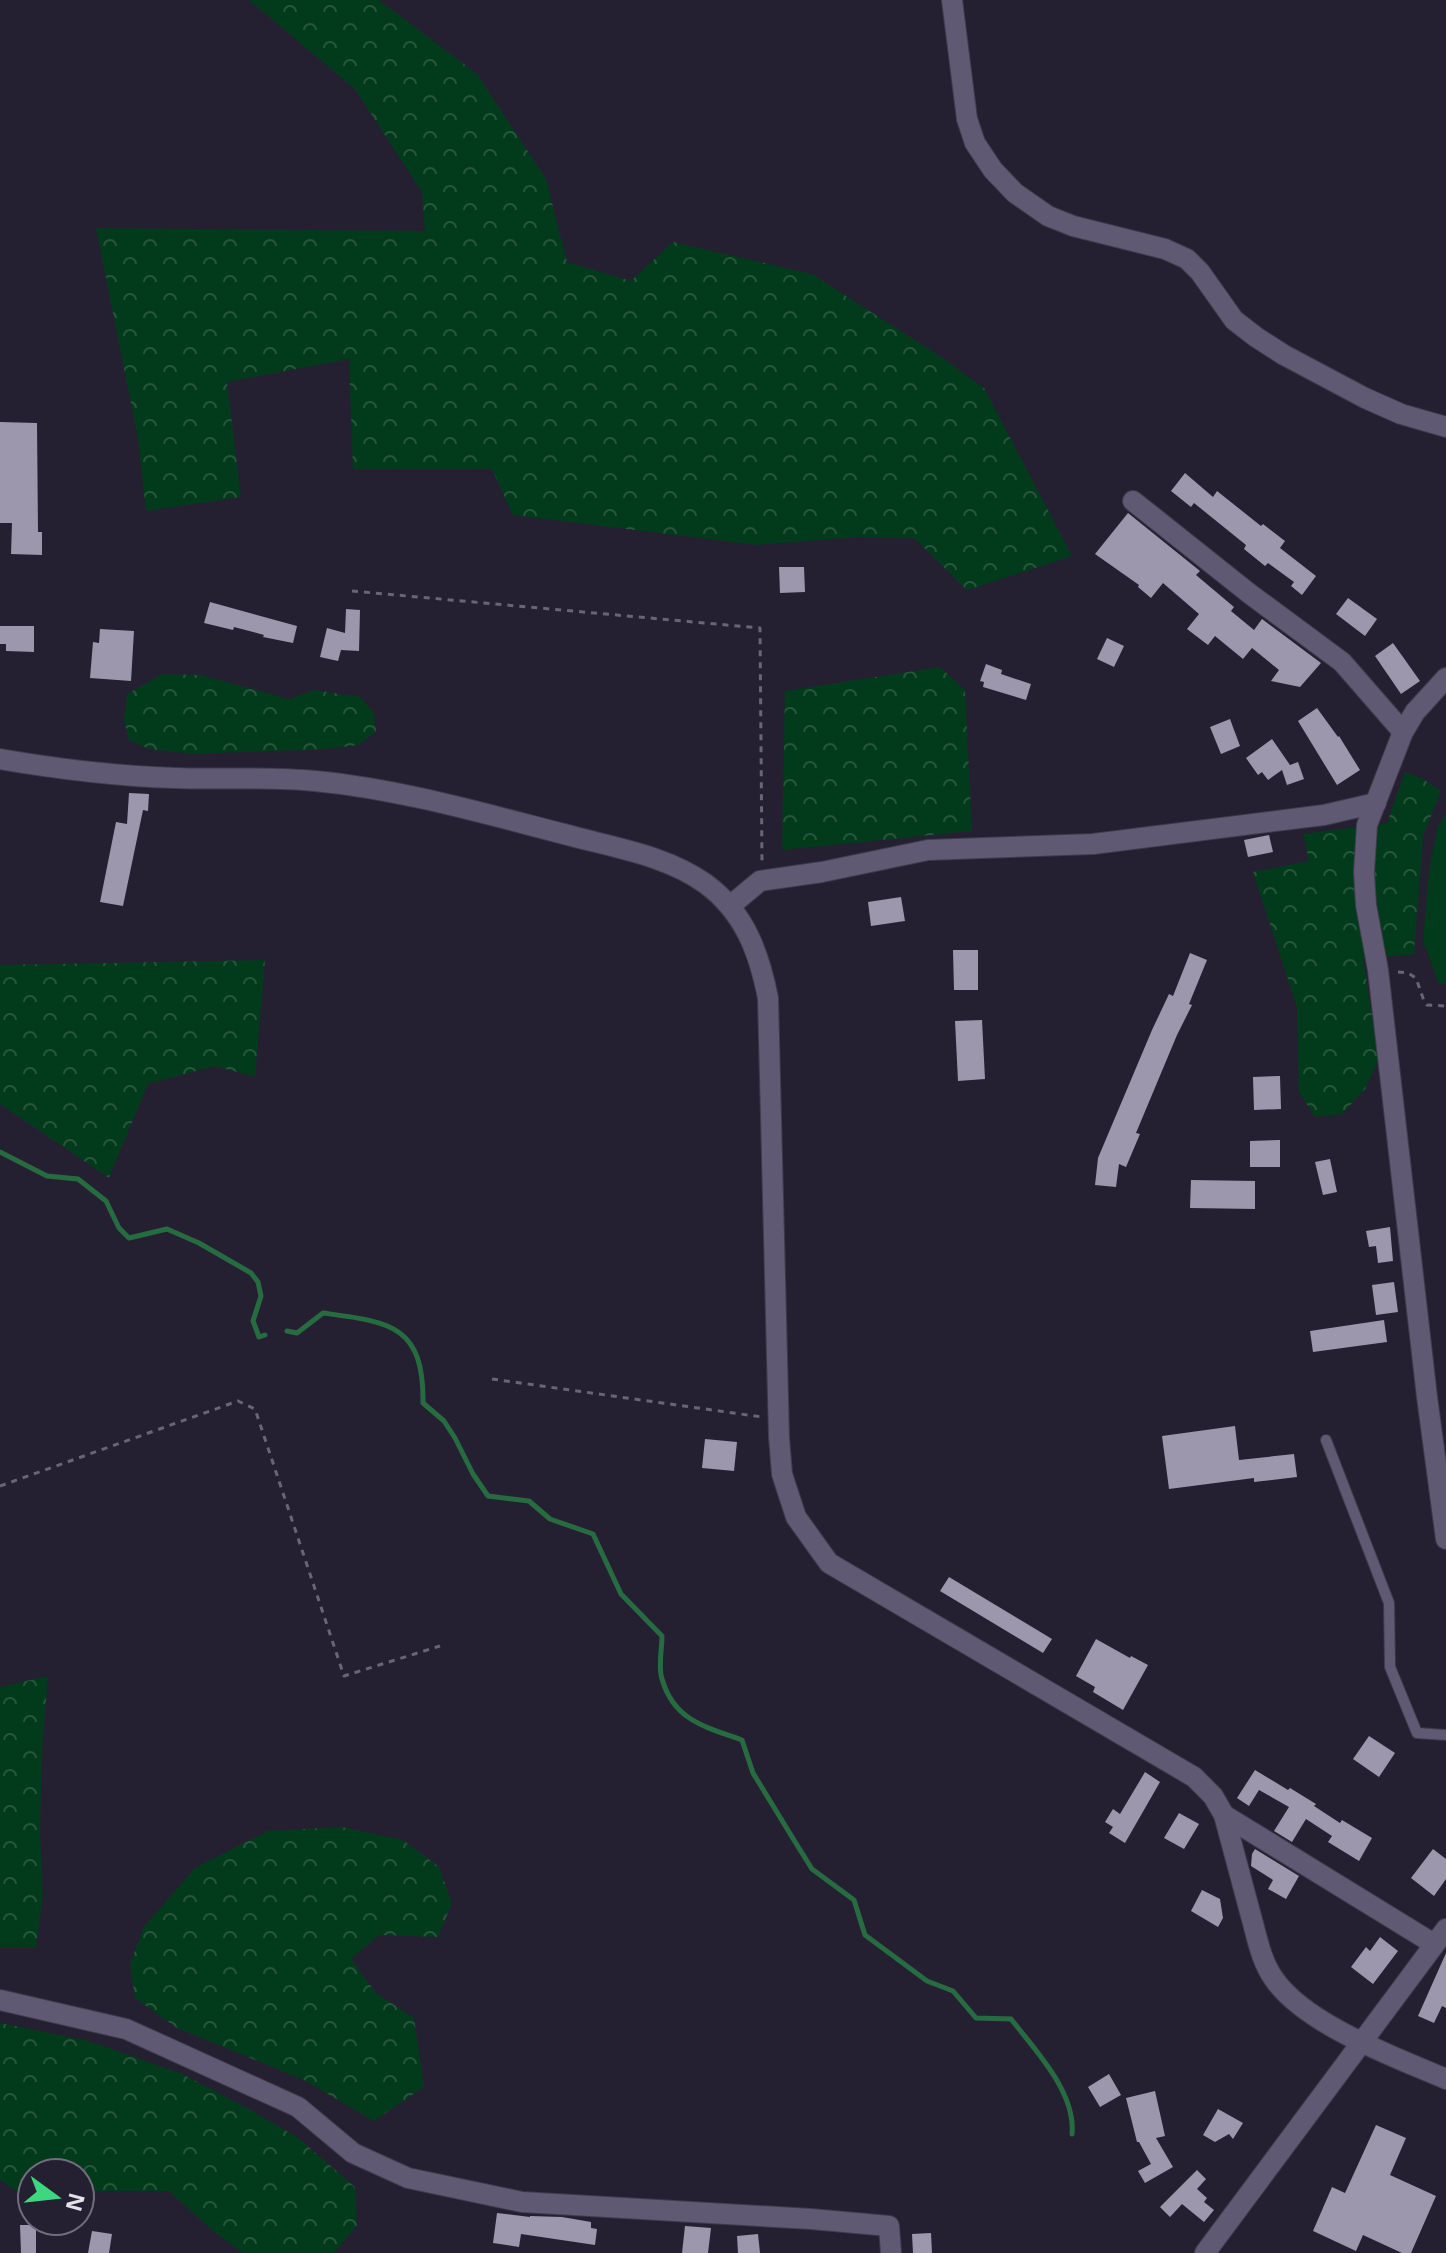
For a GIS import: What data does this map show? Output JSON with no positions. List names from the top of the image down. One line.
{"north":"right"}
